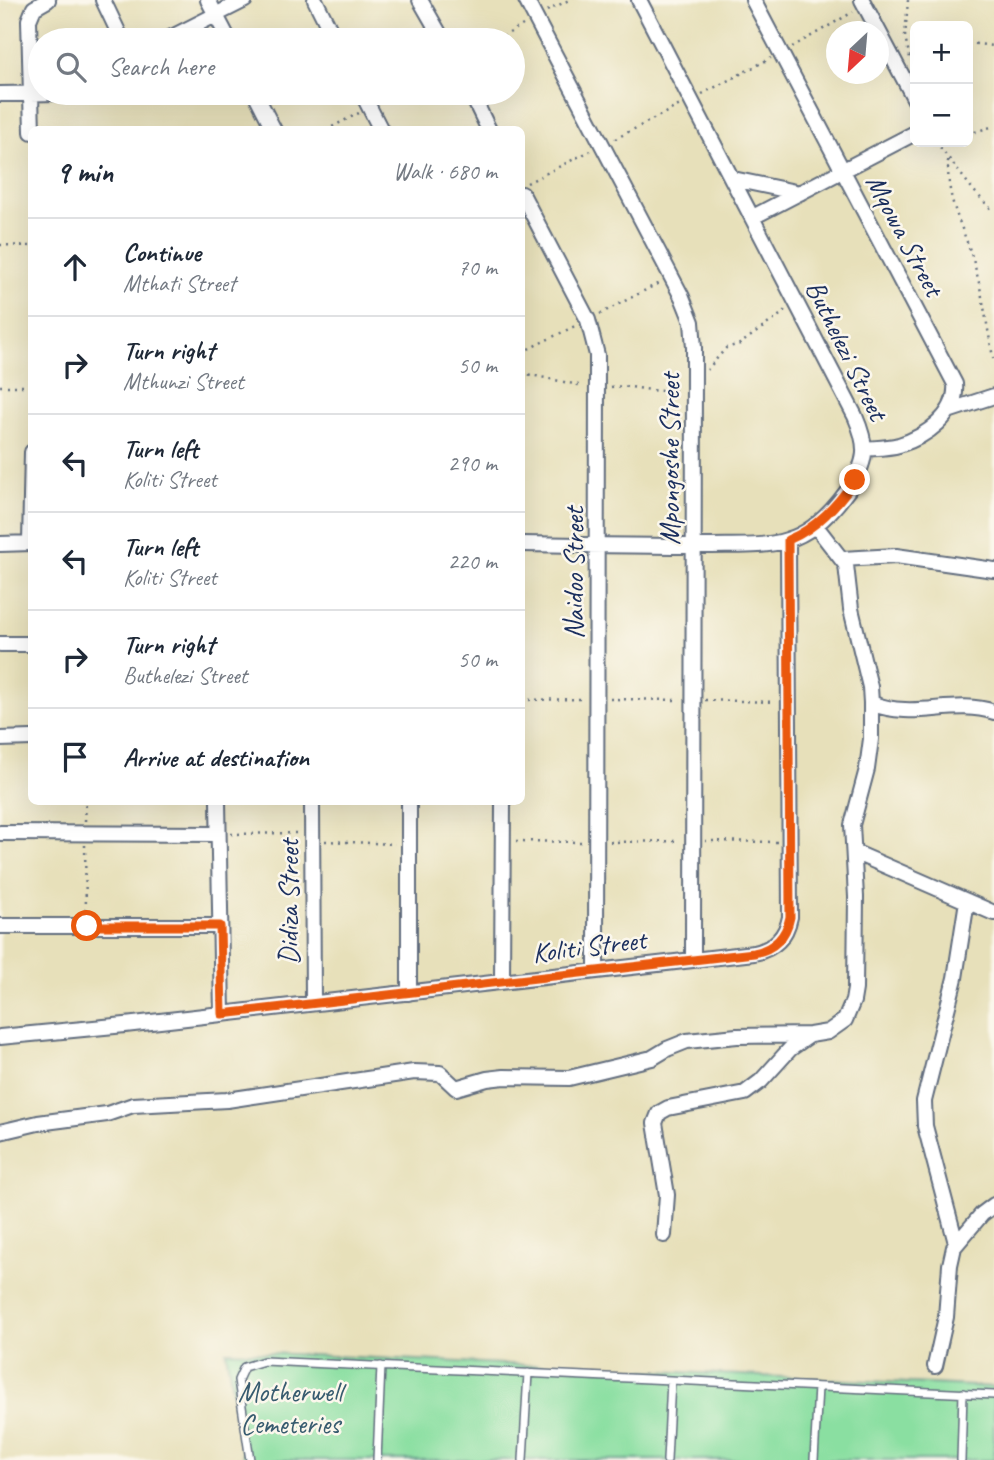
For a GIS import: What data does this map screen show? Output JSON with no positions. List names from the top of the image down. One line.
{"streets":{"street":["Mqowa Street","Buthelezi Street","Mpongoshe Street","Naidoo Street","Didiza Street","Koliti Street"]},"crossings":[["Buthelezi Street","Mpongoshe Street"],["Buthelezi Street","Naidoo Street"],["Buthelezi Street","Koliti Street"],["Mpongoshe Street","Koliti Street"],["Naidoo Street","Koliti Street"],["Didiza Street","Koliti Street"]],"parks":["Motherwell Cemeteries"],"north":"bottom left","page":{"map_buttons":["+","−"],"search":"Search here","heading":["9 min","Walk · 680 m"],"list":[["Continue","Mthati Street","70 m"],["Turn right","Mthunzi Street","50 m"],["Turn left","Koliti Street","290 m"],["Turn left","Koliti Street","220 m"],["Turn right","Buthelezi Street","50 m"],"Arrive at destination"]}}
